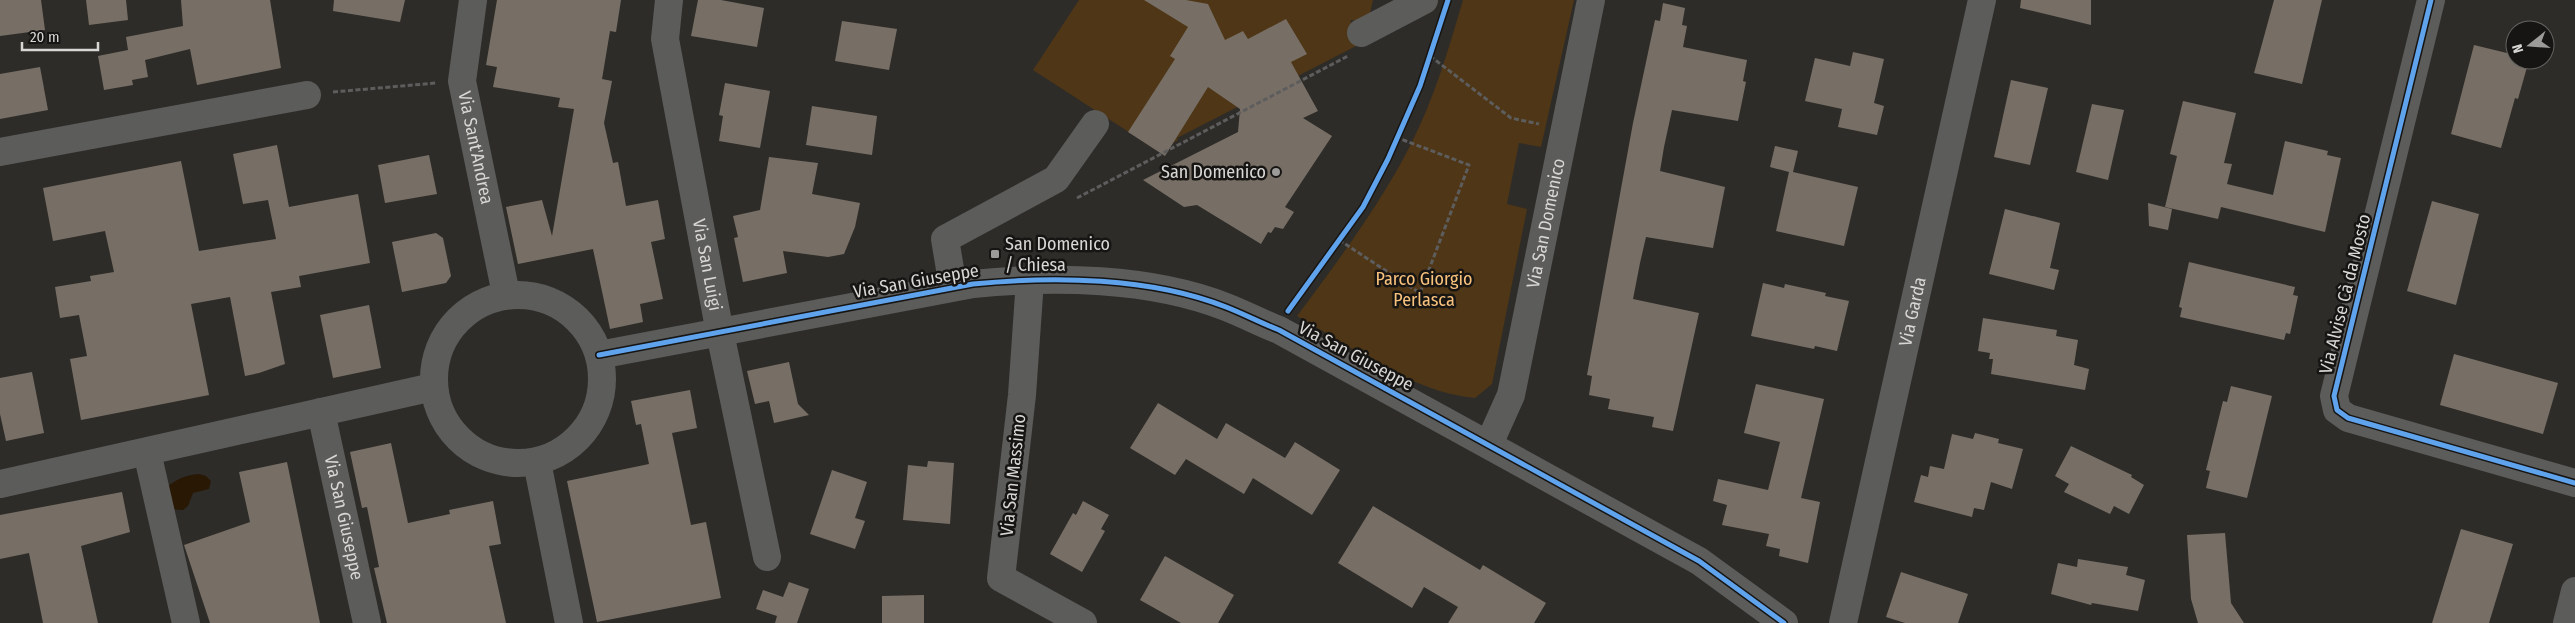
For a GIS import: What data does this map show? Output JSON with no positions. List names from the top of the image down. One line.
{"streets":{"street":["Via Sant'Andrea","Via San Domenico","Via San Luigi","Via San Giuseppe","Via Alvise Cà da Mosto","Via Garda","Via San Massimo"]},"crossings":[["Via Sant'Andrea","Via San Giuseppe"],["Via San Domenico","Via San Giuseppe"],["Via San Luigi","Via San Giuseppe"],["Via San Giuseppe","Via San Massimo"]],"parks":["Parco Giorgio Perlasca"],"places":{"other":["San Domenico"],"transit":["San Domenico / Chiesa"]},"scale_bar":"20 m","north":"left"}
